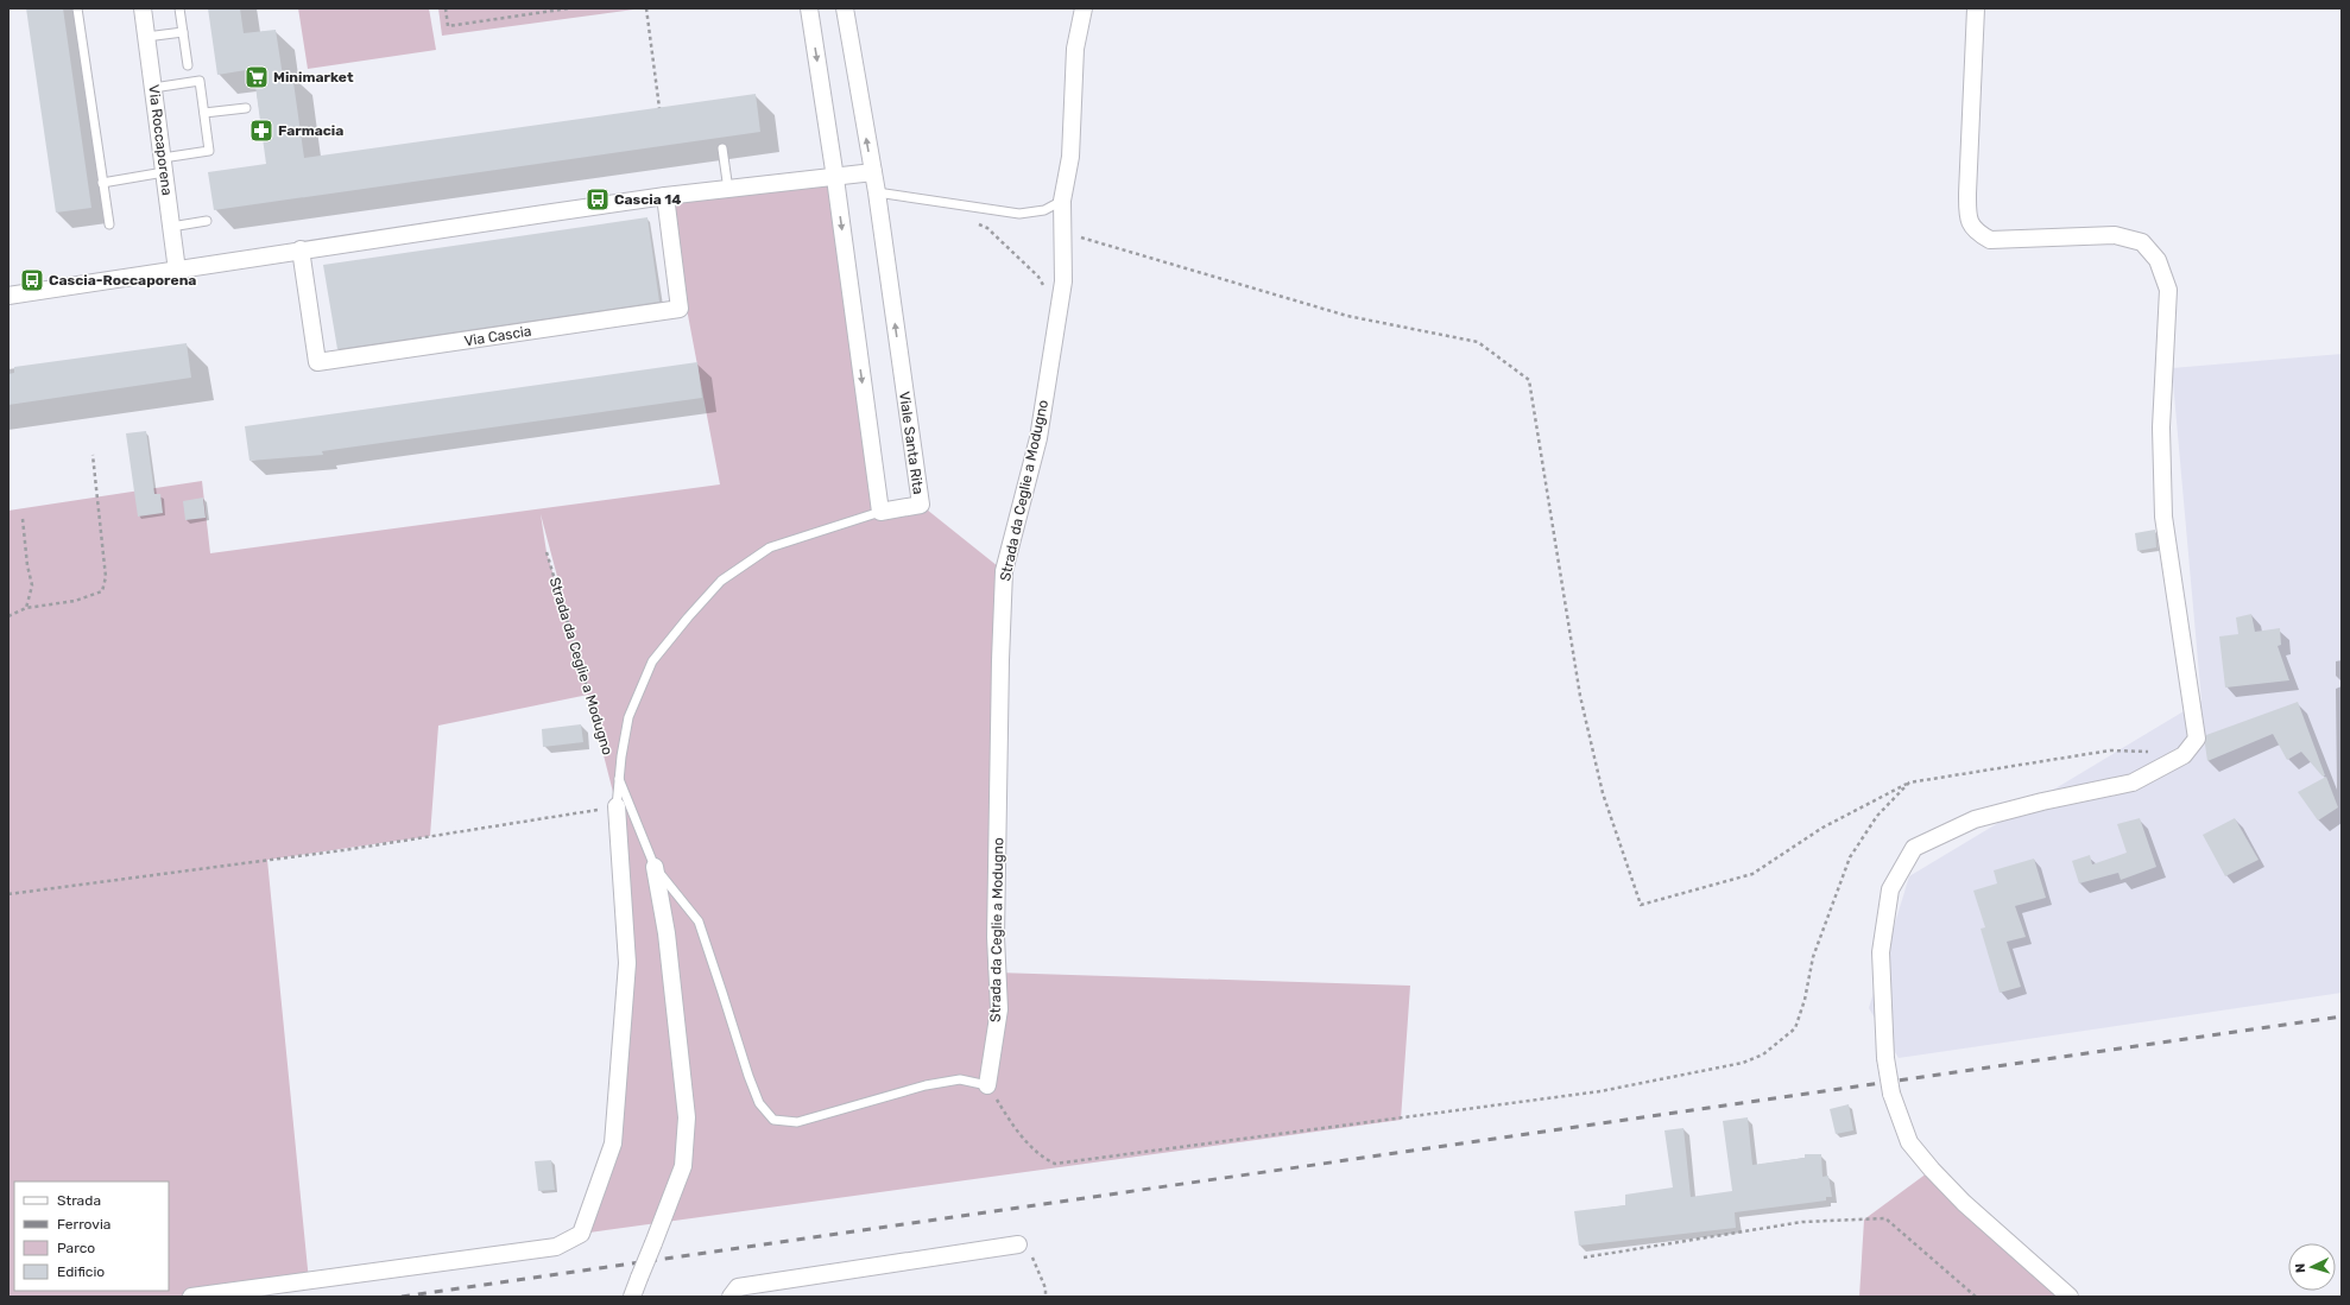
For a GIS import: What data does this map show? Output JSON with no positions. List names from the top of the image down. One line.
{"streets":{"street":["Via Roccaporena","Via Cascia","Viale Santa Rita","Strada da Ceglie a Modugno"]},"places":{"supermarket":["Minimarket"],"pharmacy":["Farmacia"],"bus stop":["Cascia 14","Cascia-Roccaporena"]},"legend":["Strada","Ferrovia","Parco","Edificio"],"north":"left"}
